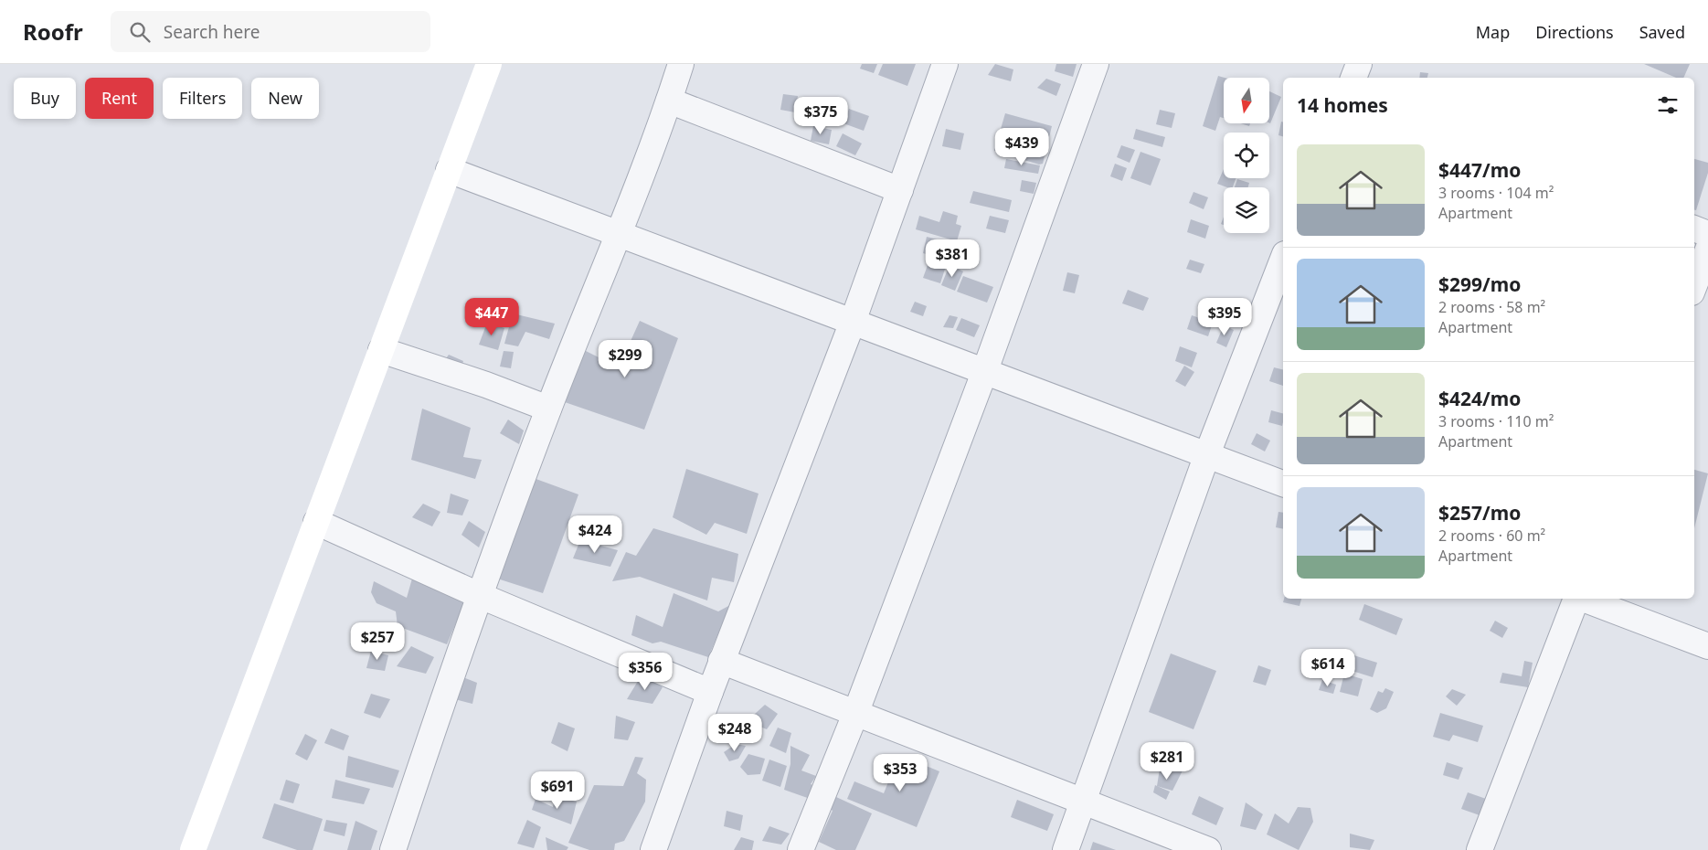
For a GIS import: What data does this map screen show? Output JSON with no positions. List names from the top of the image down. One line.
{"north":"bottom","page":{"header":"Roofr","search":"Search here","nav":["Map","Directions","Saved"],"chip":["Buy","Rent","Filters","New"],"heading":"14 homes","price":["$375","$439","$381","$447","$395","$299","$424","$257","$614","$356","$248","$281","$353","$691"],"list":[{"name":"$447/mo","note":"3 rooms · 104 m² · Apartment"},{"name":"$299/mo","note":"2 rooms · 58 m² · Apartment"},{"name":"$424/mo","note":"3 rooms · 110 m² · Apartment"},{"name":"$257/mo","note":"2 rooms · 60 m² · Apartment"}]}}
